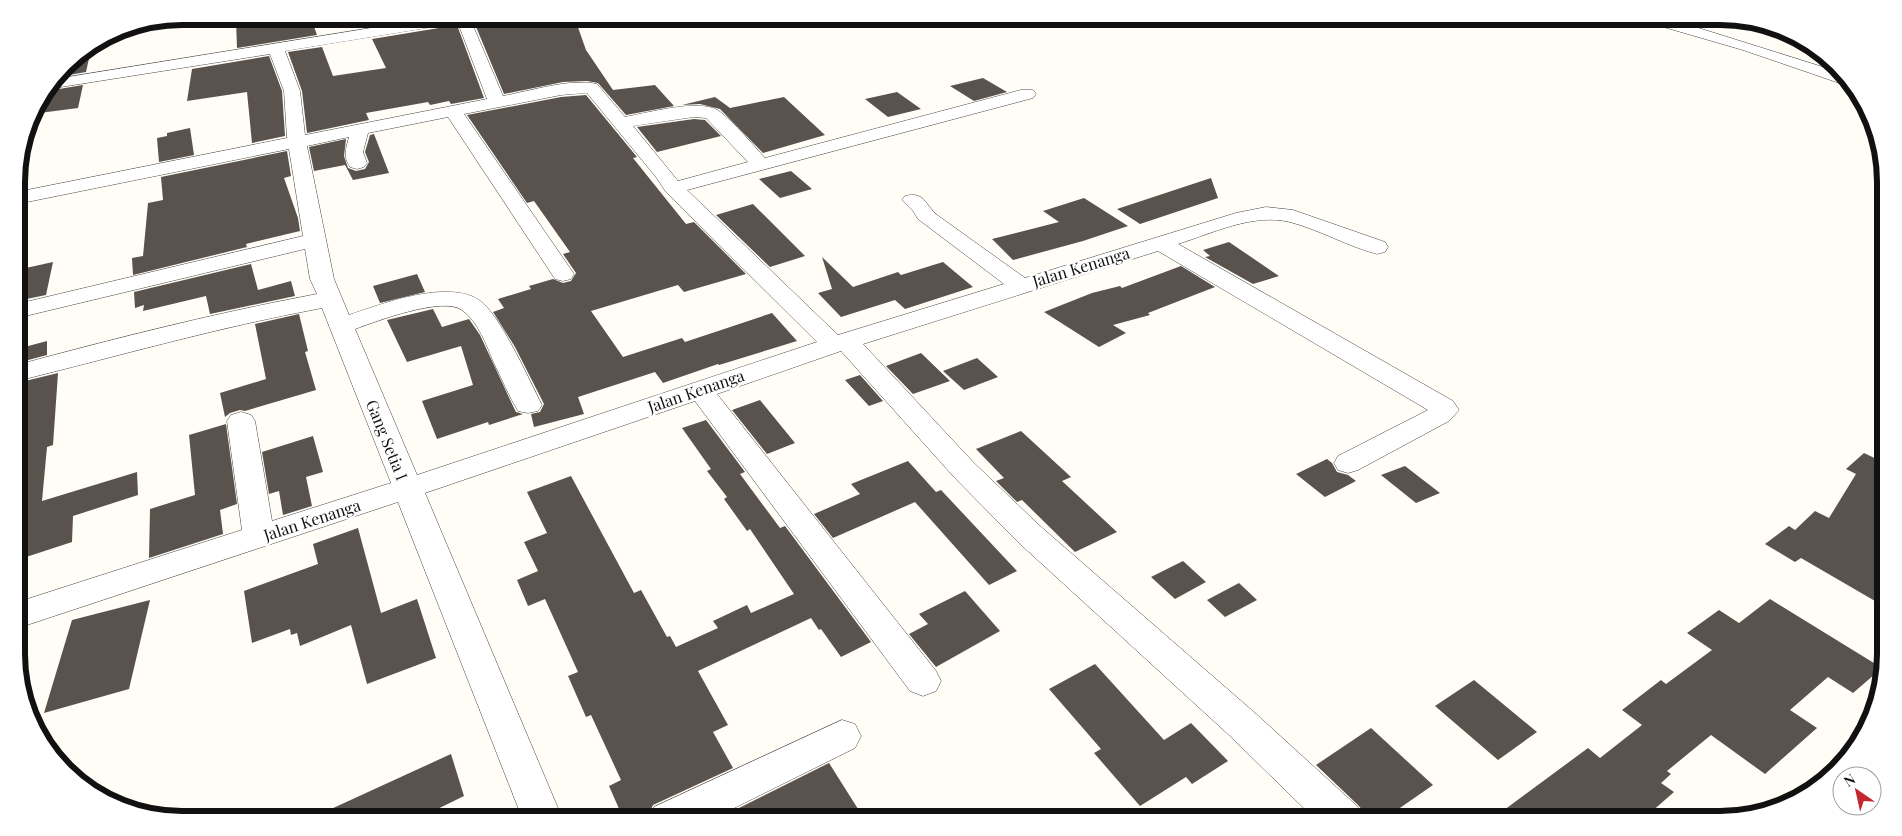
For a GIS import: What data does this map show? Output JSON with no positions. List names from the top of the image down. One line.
{"streets":{"street":["Jalan Kenanga","Gang Setia I"]},"crossings":[["Jalan Kenanga","Gang Setia I"]],"north":"top left"}
